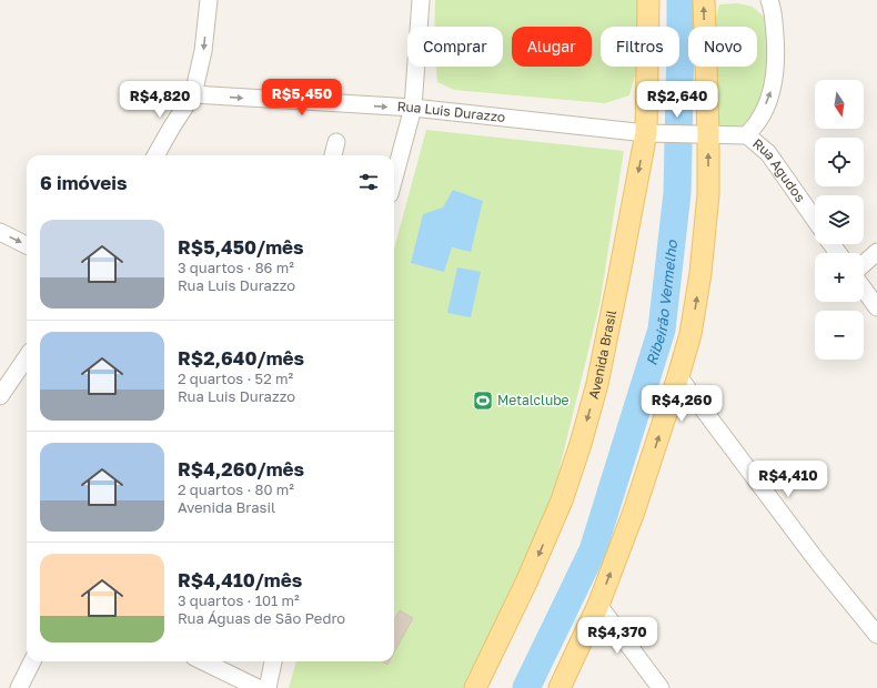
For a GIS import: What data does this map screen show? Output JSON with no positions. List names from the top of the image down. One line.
{"streets":{"main road":["Avenida Brasil"],"street":["Rua Luis Durazzo","Rua Agudos"]},"crossings":[["Rua Luis Durazzo","Rua Agudos"],["Rua Luis Durazzo","Avenida Brasil"]],"one_way":["Rua Luis Durazzo"],"water":["Ribeirão Vermelho"],"places":{"sports":["Metalclube"]},"north":"bottom","page":{"chip":["Comprar","Alugar","Filtros","Novo"],"price":["R$5,450","R$4,820","R$2,640","R$4,260","R$4,410","R$4,370"],"map_buttons":["+","−"],"heading":"6 imóveis","list":[{"name":"R$5,450/mês","note":"3 quartos · 86 m² · Rua Luis Durazzo"},{"name":"R$2,640/mês","note":"2 quartos · 52 m² · Rua Luis Durazzo"},{"name":"R$4,260/mês","note":"2 quartos · 80 m² · Avenida Brasil"},{"name":"R$4,410/mês","note":"3 quartos · 101 m² · Rua Águas de São Pedro"}]}}
